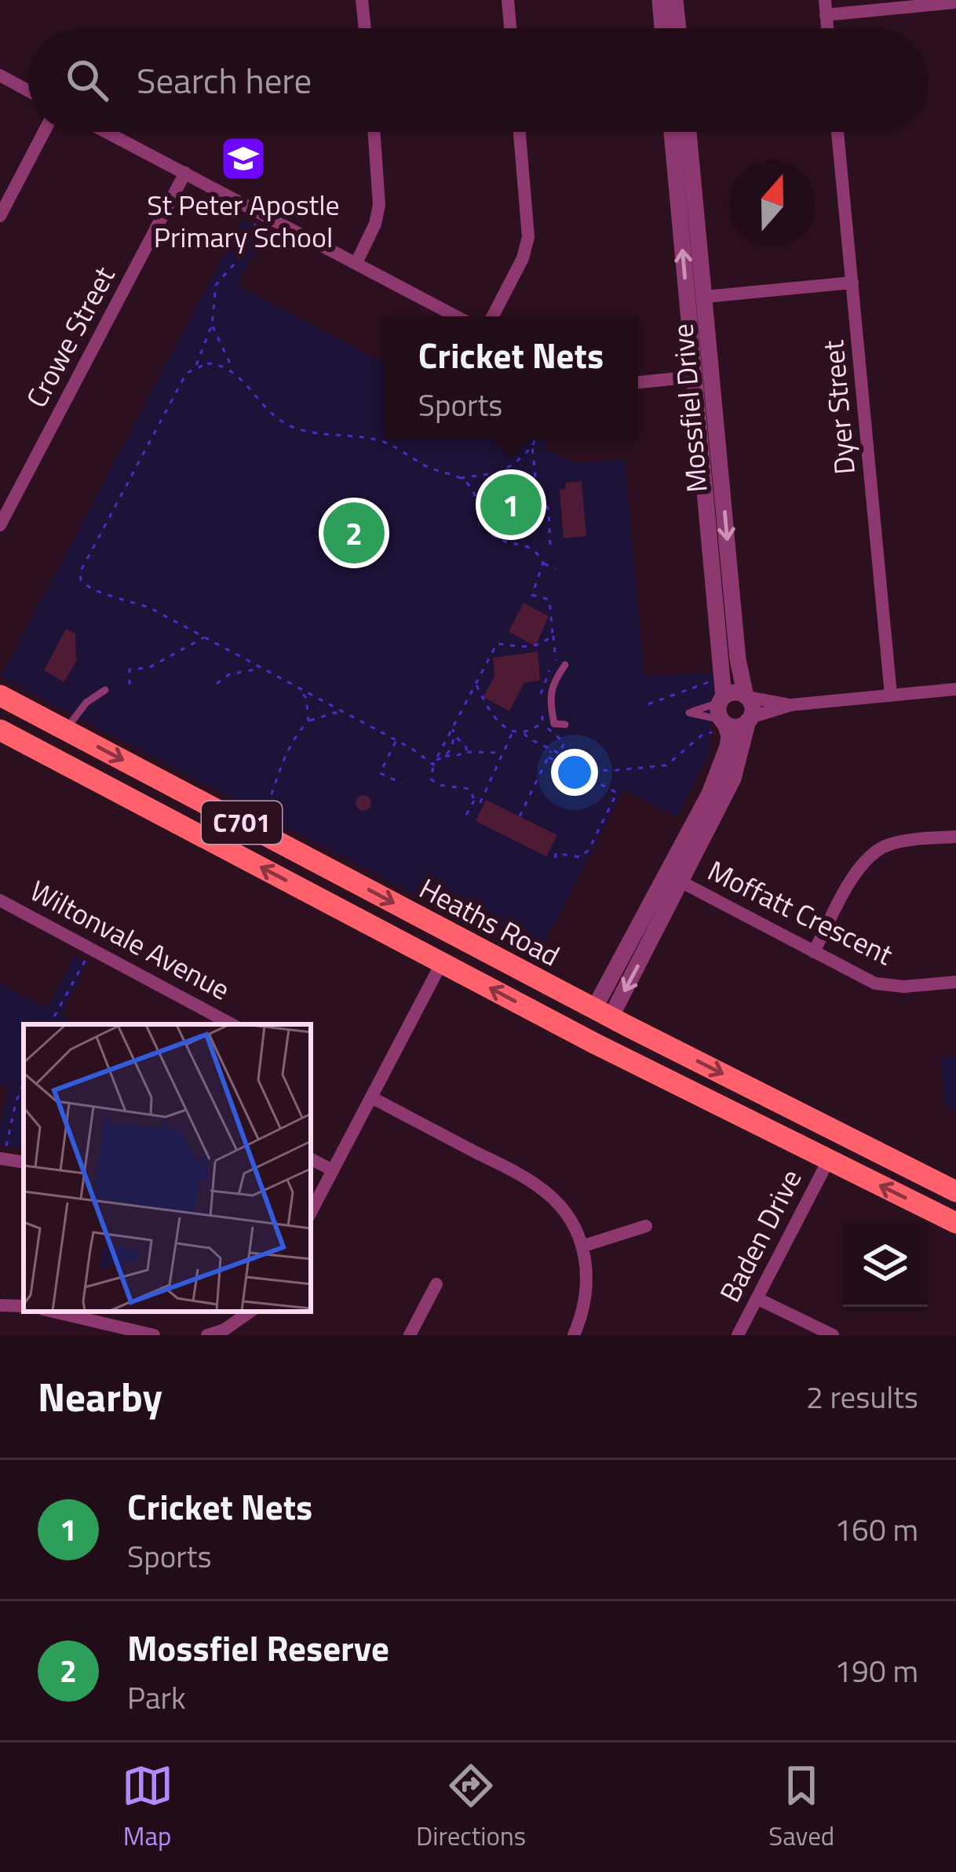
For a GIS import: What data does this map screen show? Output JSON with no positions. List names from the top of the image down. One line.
{"streets":{"main road":["C701","Heaths Road"],"street":["Crowe Street","Dyer Street","Mossfiel Drive","Moffatt Crescent","Wiltonvale Avenue","Baden Drive"]},"crossings":[["Mossfiel Drive","Moffatt Crescent"],["Mossfiel Drive","Heaths Road"],["Heaths Road","Baden Drive"]],"places":{"school or university":["St Peter Apostle Primary School"]},"north":"top","page":{"search":"Search here","popup":["Cricket Nets","Sports"],"pins":["1","2"],"heading":["Nearby","2 results"],"list":[{"mark":"1","name":"Cricket Nets","note":"Sports","value":"160 m"},{"mark":"2","name":"Mossfiel Reserve","note":"Park","value":"190 m"}],"nav":["Map","Directions","Saved"]}}
